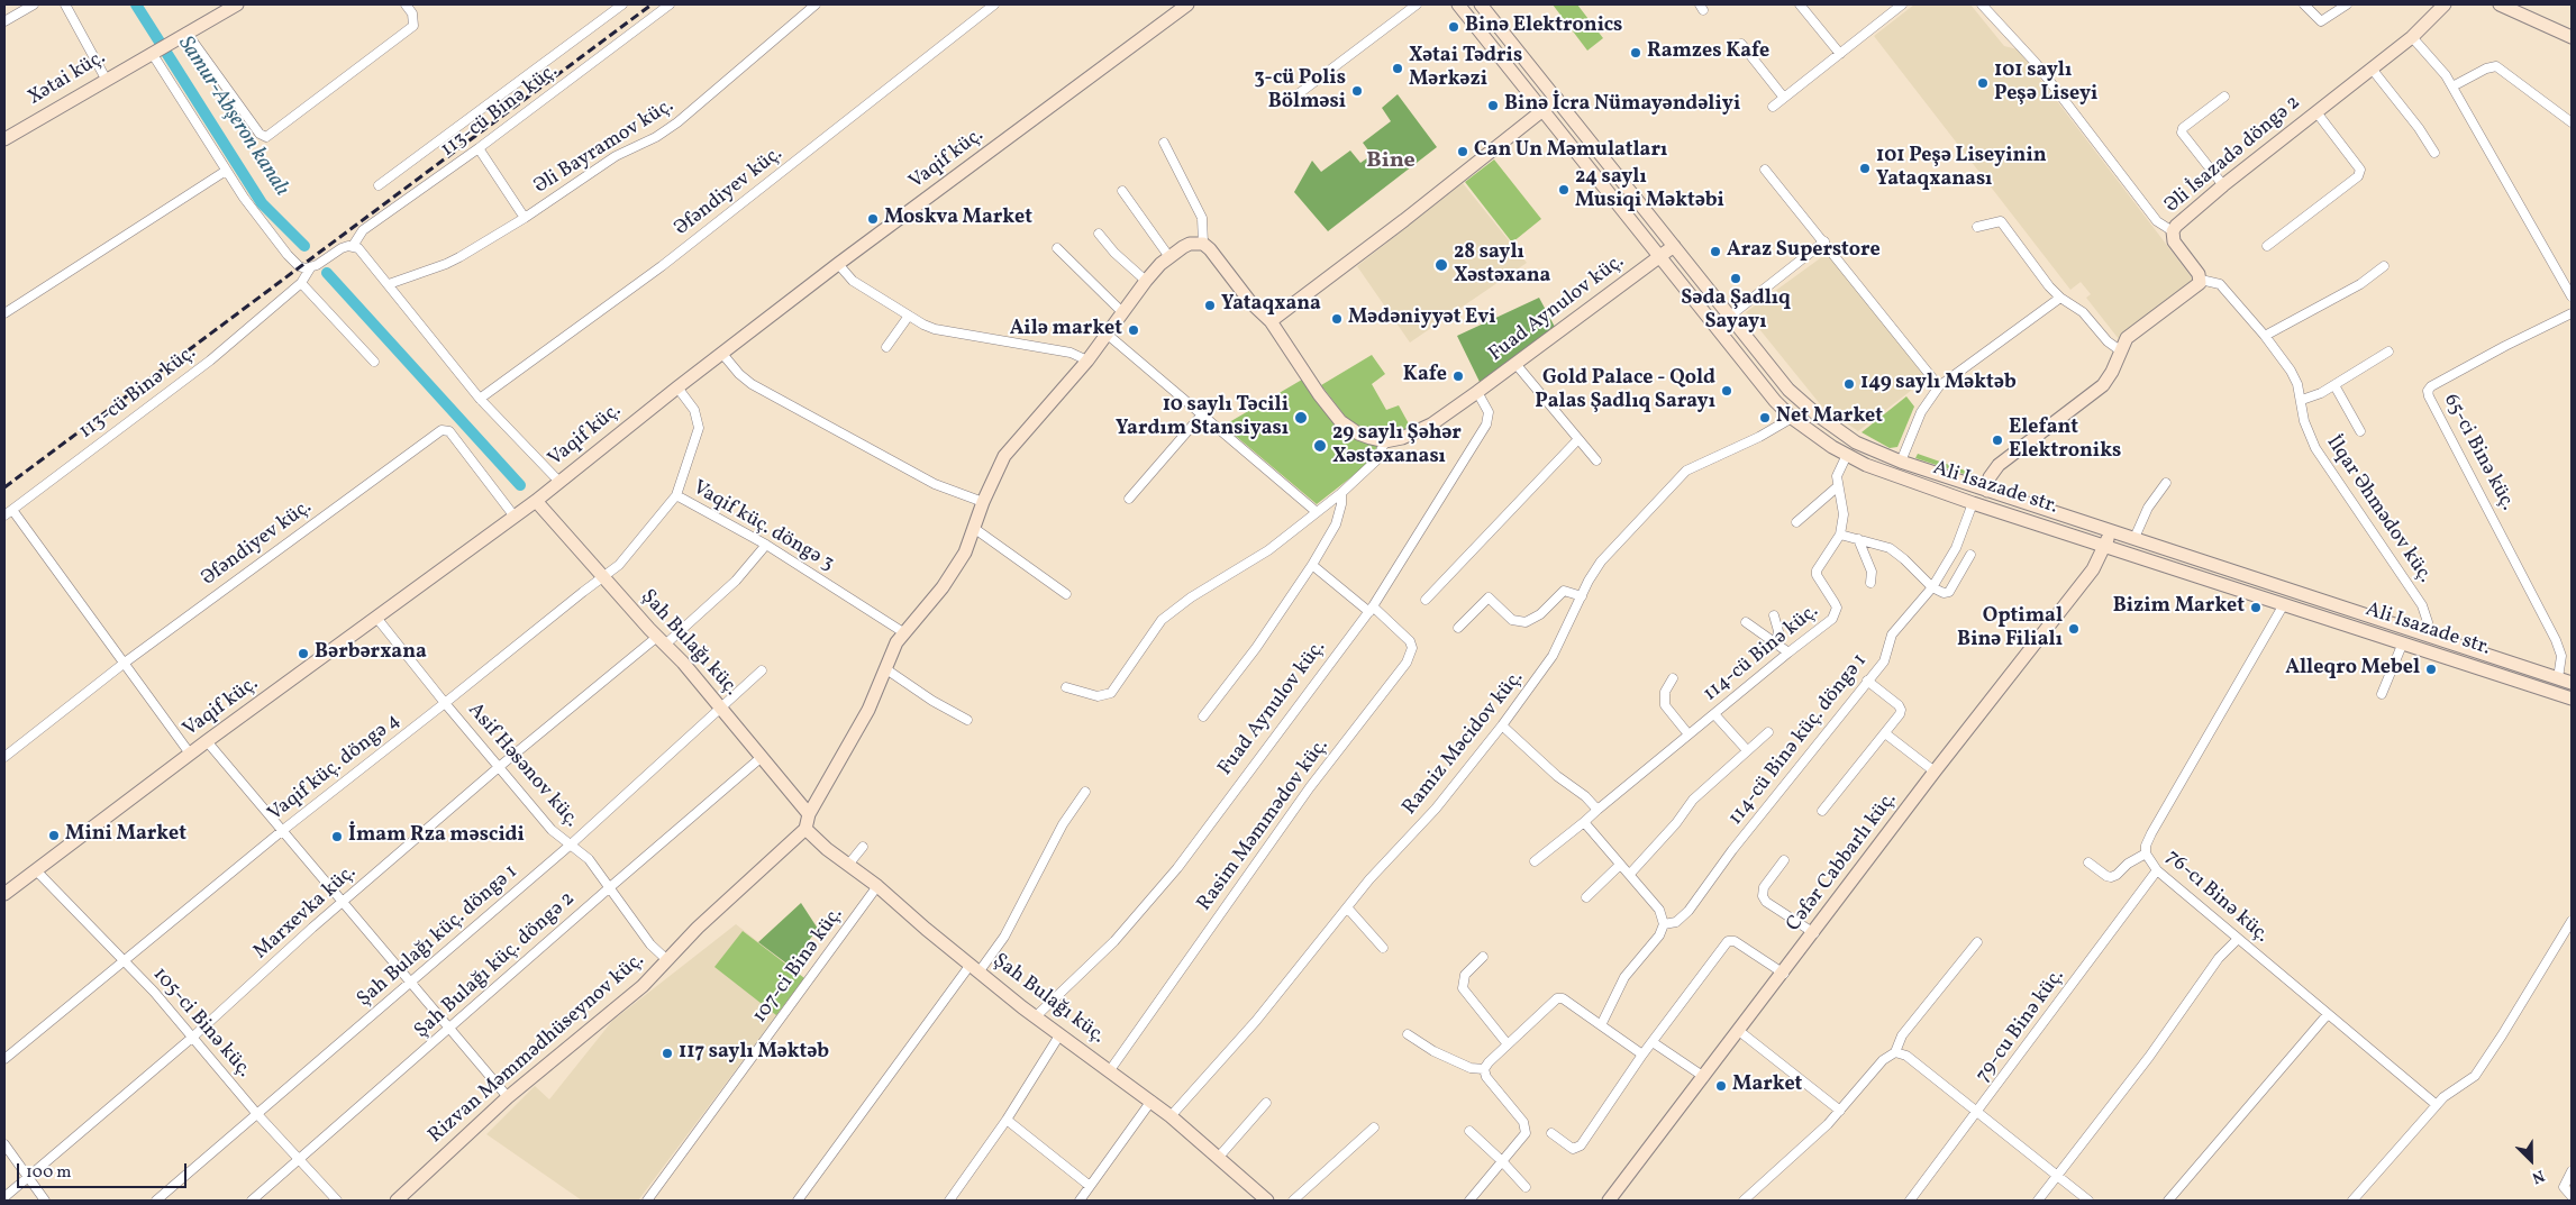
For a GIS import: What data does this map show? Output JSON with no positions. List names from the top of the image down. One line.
{"streets":{"street":["Xətai küç.","113-cü Binə küç.","Əli Bayramov küç.","Əli İsazadə döngə 2","Vaqif küç.","Əfəndiyev küç.","Fuad Aynulov küç.","65-ci Binə küç.","Ali Isazade str.","İlqar Əhmədov küç.","Vaqif küç. döngə 3","Şah Bulağı küç.","114-cü Binə küç.","114-cü Binə küç. döngə 1","Ramiz Məcidov küç.","Asif Həsənov küç.","Vaqif küç. döngə 4","Rasim Məmmədov küç.","Cəfər Cabbarlı küç.","76-cı Binə küç.","Marxevka küç.","Şah Bulağı küç. döngə 1","Şah Bulağı küç. döngə 2","107-ci Binə küç.","105-ci Binə küç.","79-cu Binə küç.","Rizvan Məmmədhüseynov küç."]},"crossings":[["Əli İsazadə döngə 2","İlqar Əhmədov küç."],["Vaqif küç.","Əfəndiyev küç."],["Vaqif küç.","Vaqif küç. döngə 3"],["Vaqif küç.","Şah Bulağı küç."],["Vaqif küç.","Asif Həsənov küç."],["Vaqif küç.","105-ci Binə küç."],["Fuad Aynulov küç.","Ali Isazade str."],["Fuad Aynulov küç.","Şah Bulağı küç."],["Fuad Aynulov küç.","Rasim Məmmədov küç."],["65-ci Binə küç.","Ali Isazade str."],["Ali Isazade str.","İlqar Əhmədov küç."],["Ali Isazade str.","114-cü Binə küç."],["Ali Isazade str.","114-cü Binə küç. döngə 1"],["Ali Isazade str.","Ramiz Məcidov küç."],["Ali Isazade str.","Cəfər Cabbarlı küç."],["Ali Isazade str.","76-cı Binə küç."],["Vaqif küç. döngə 3","Vaqif küç. döngə 4"],["Vaqif küç. döngə 3","Marxevka küç."],["Şah Bulağı küç.","Ramiz Məcidov küç."],["Şah Bulağı küç.","Vaqif küç. döngə 4"],["Şah Bulağı küç.","Rasim Məmmədov küç."],["Şah Bulağı küç.","Marxevka küç."],["Şah Bulağı küç.","Şah Bulağı küç. döngə 1"],["Şah Bulağı küç.","Şah Bulağı küç. döngə 2"],["Şah Bulağı küç.","107-ci Binə küç."],["Şah Bulağı küç.","Rizvan Məmmədhüseynov küç."],["Asif Həsənov küç.","Vaqif küç. döngə 4"],["Asif Həsənov küç.","Marxevka küç."],["Asif Həsənov küç.","Şah Bulağı küç. döngə 1"],["Asif Həsənov küç.","Şah Bulağı küç. döngə 2"],["Asif Həsənov küç.","Rizvan Məmmədhüseynov küç."],["Vaqif küç. döngə 4","105-ci Binə küç."],["76-cı Binə küç.","79-cu Binə küç."],["Marxevka küç.","105-ci Binə küç."],["Şah Bulağı küç. döngə 1","105-ci Binə küç."],["Şah Bulağı küç. döngə 2","105-ci Binə küç."]],"districts":["Bine"],"water":["Samur-Abşeron kanalı"],"places":["Binə Elektronics","Ramzes Kafe","Xətai Tədris Mərkəzi","101 saylı Peşə Liseyi","3-cü Polis Bölməsi","Binǝ İcra Nümayəndəliyi","Can Un Məmulatları","101 Peşə Liseyinin Yataqxanası","24 saylı Musiqi Məktəbi","Moskva Market","Araz Superstore","28 saylı Xəstəxana","Səda Şadlıq Sayayı","Yataqxana","Mədəniyyət Evi","Ailә market","Kafe","149 saylı Məktəb","Gold Palace - Qold Palas Şadlıq Sarayı","10 saylı Təcili Yardım Stansiyası","Net Market","Elefant Elektroniks","29 saylı Şəhər Xəstəxanası","Bizim Market","Optimal Binə Filialı","Bərbərxana","Alleqro Mebel","Mini Market","İmam Rza məscidi","117 saylı Məktəb","Market"],"scale_bar":"100 m","north":"bottom right"}
